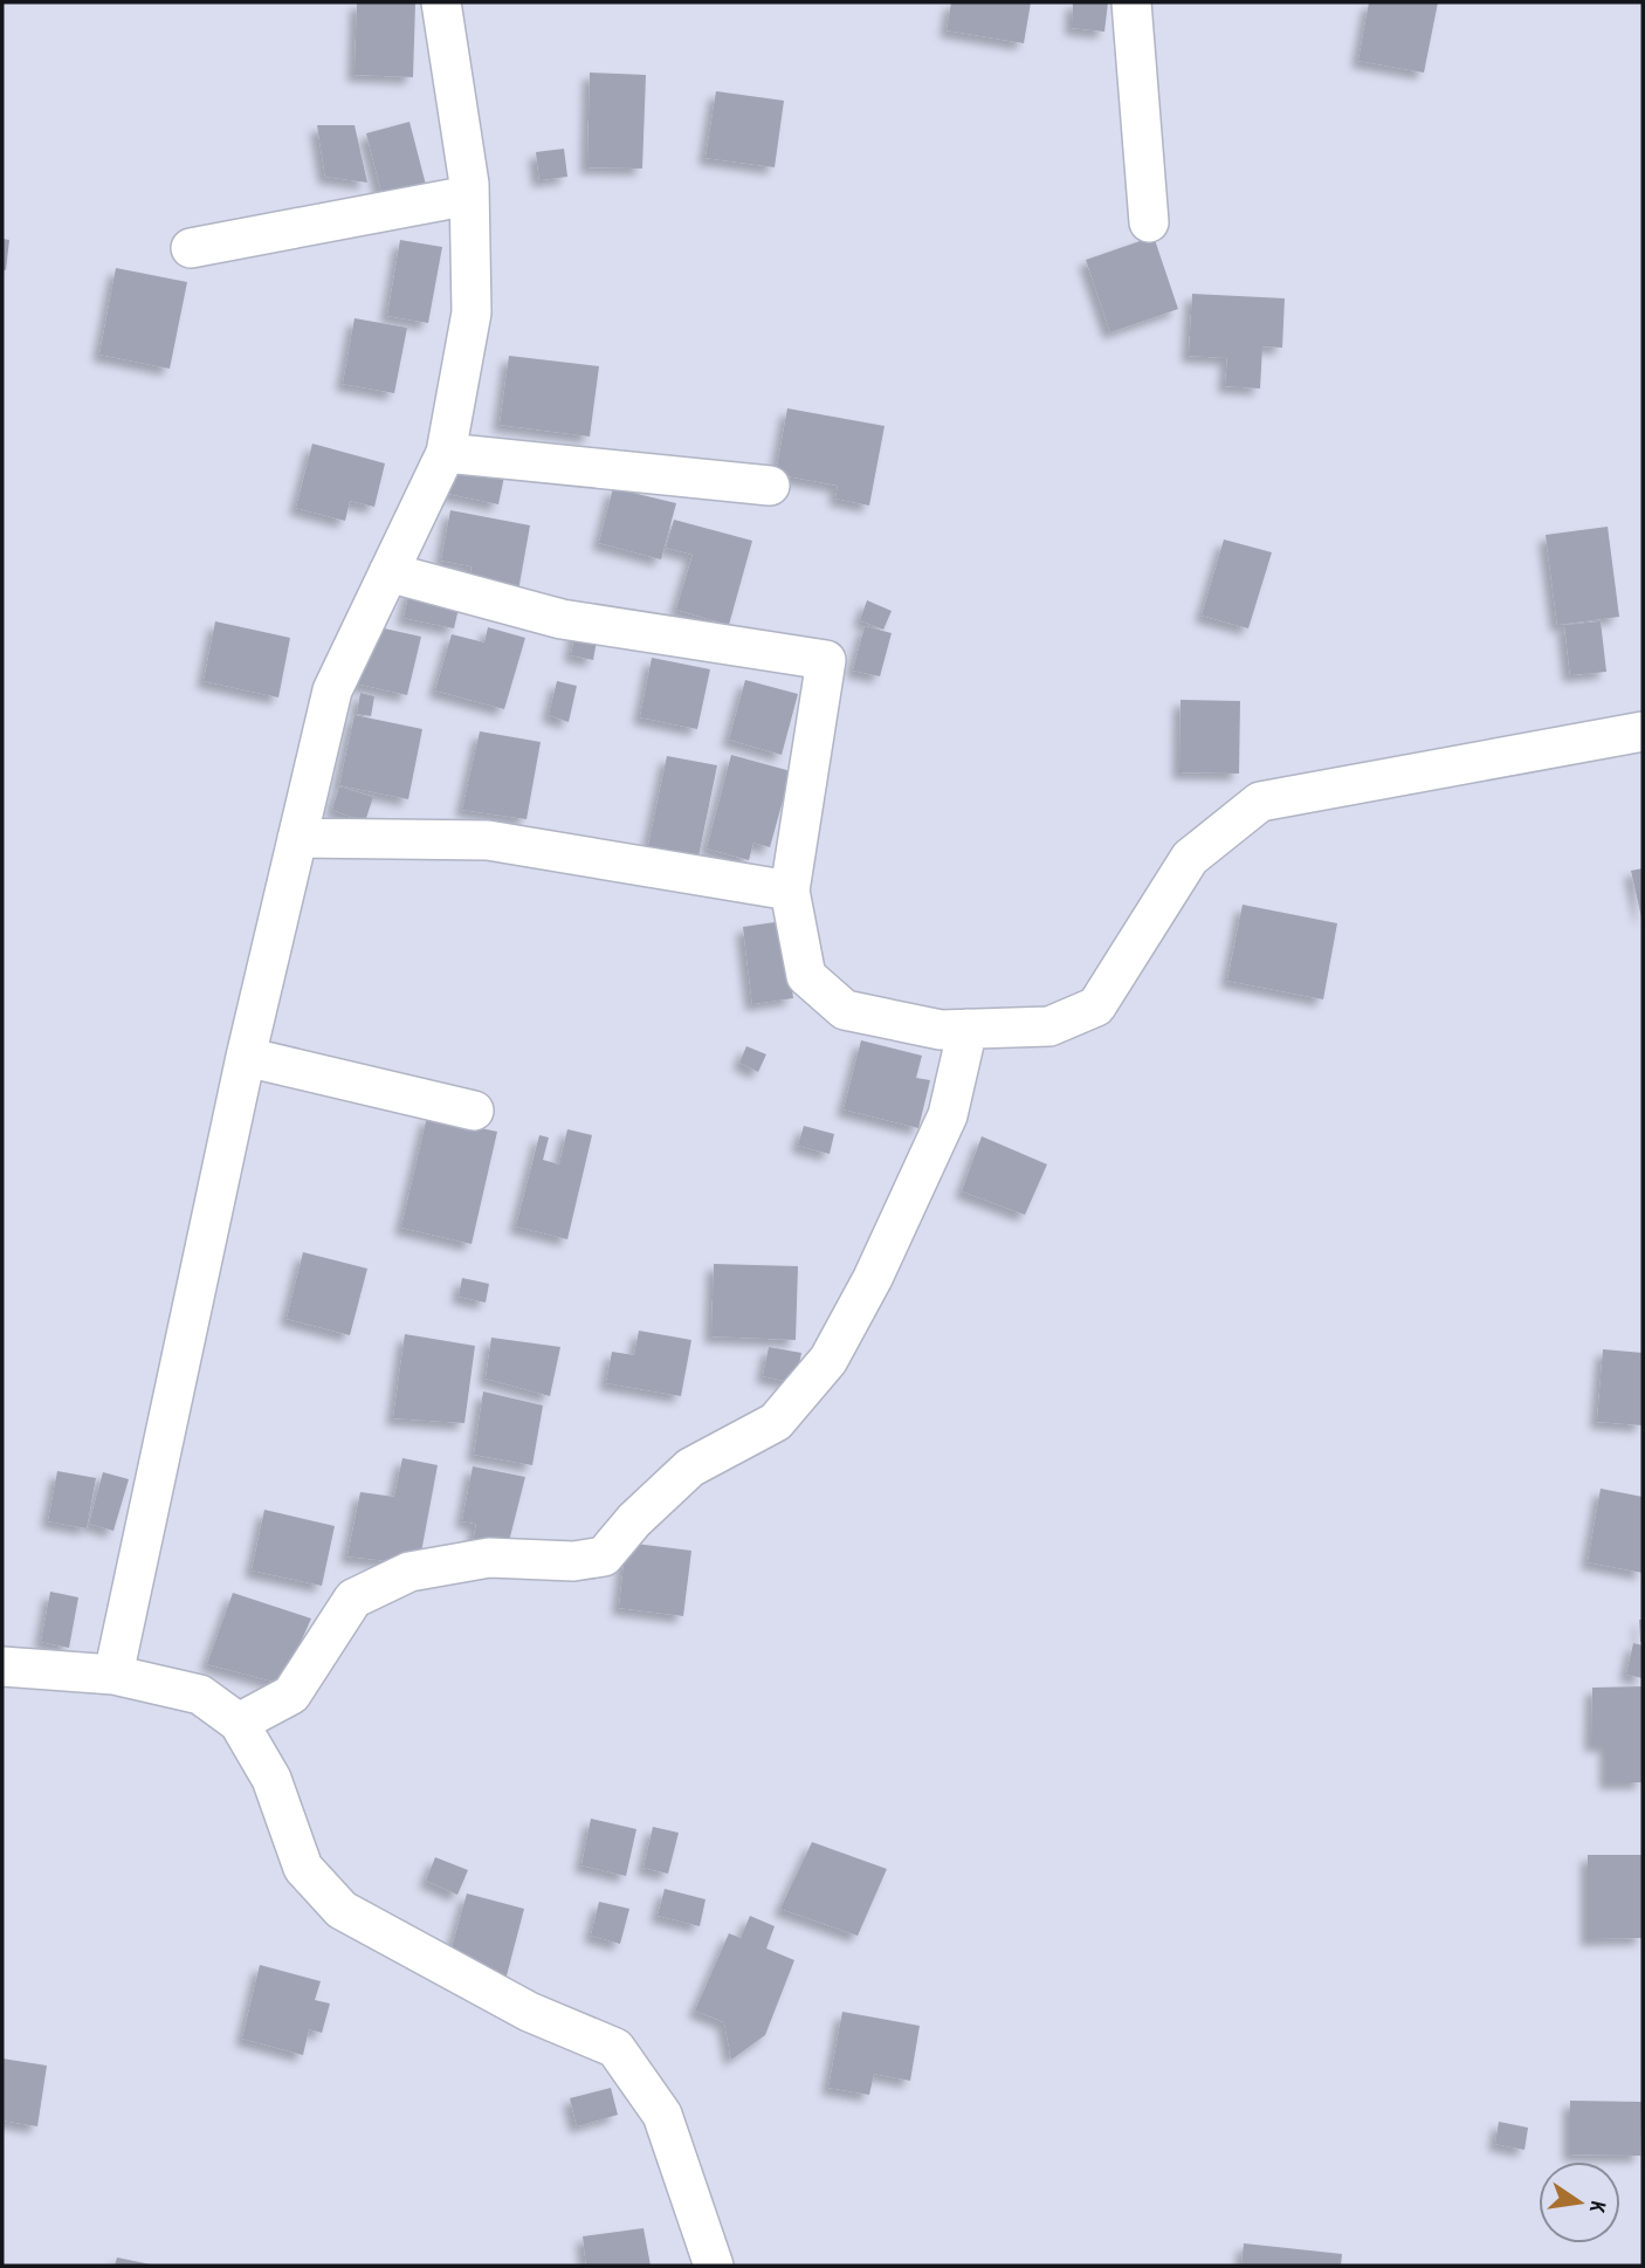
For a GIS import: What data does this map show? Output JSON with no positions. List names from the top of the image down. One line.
{"north":"right"}
